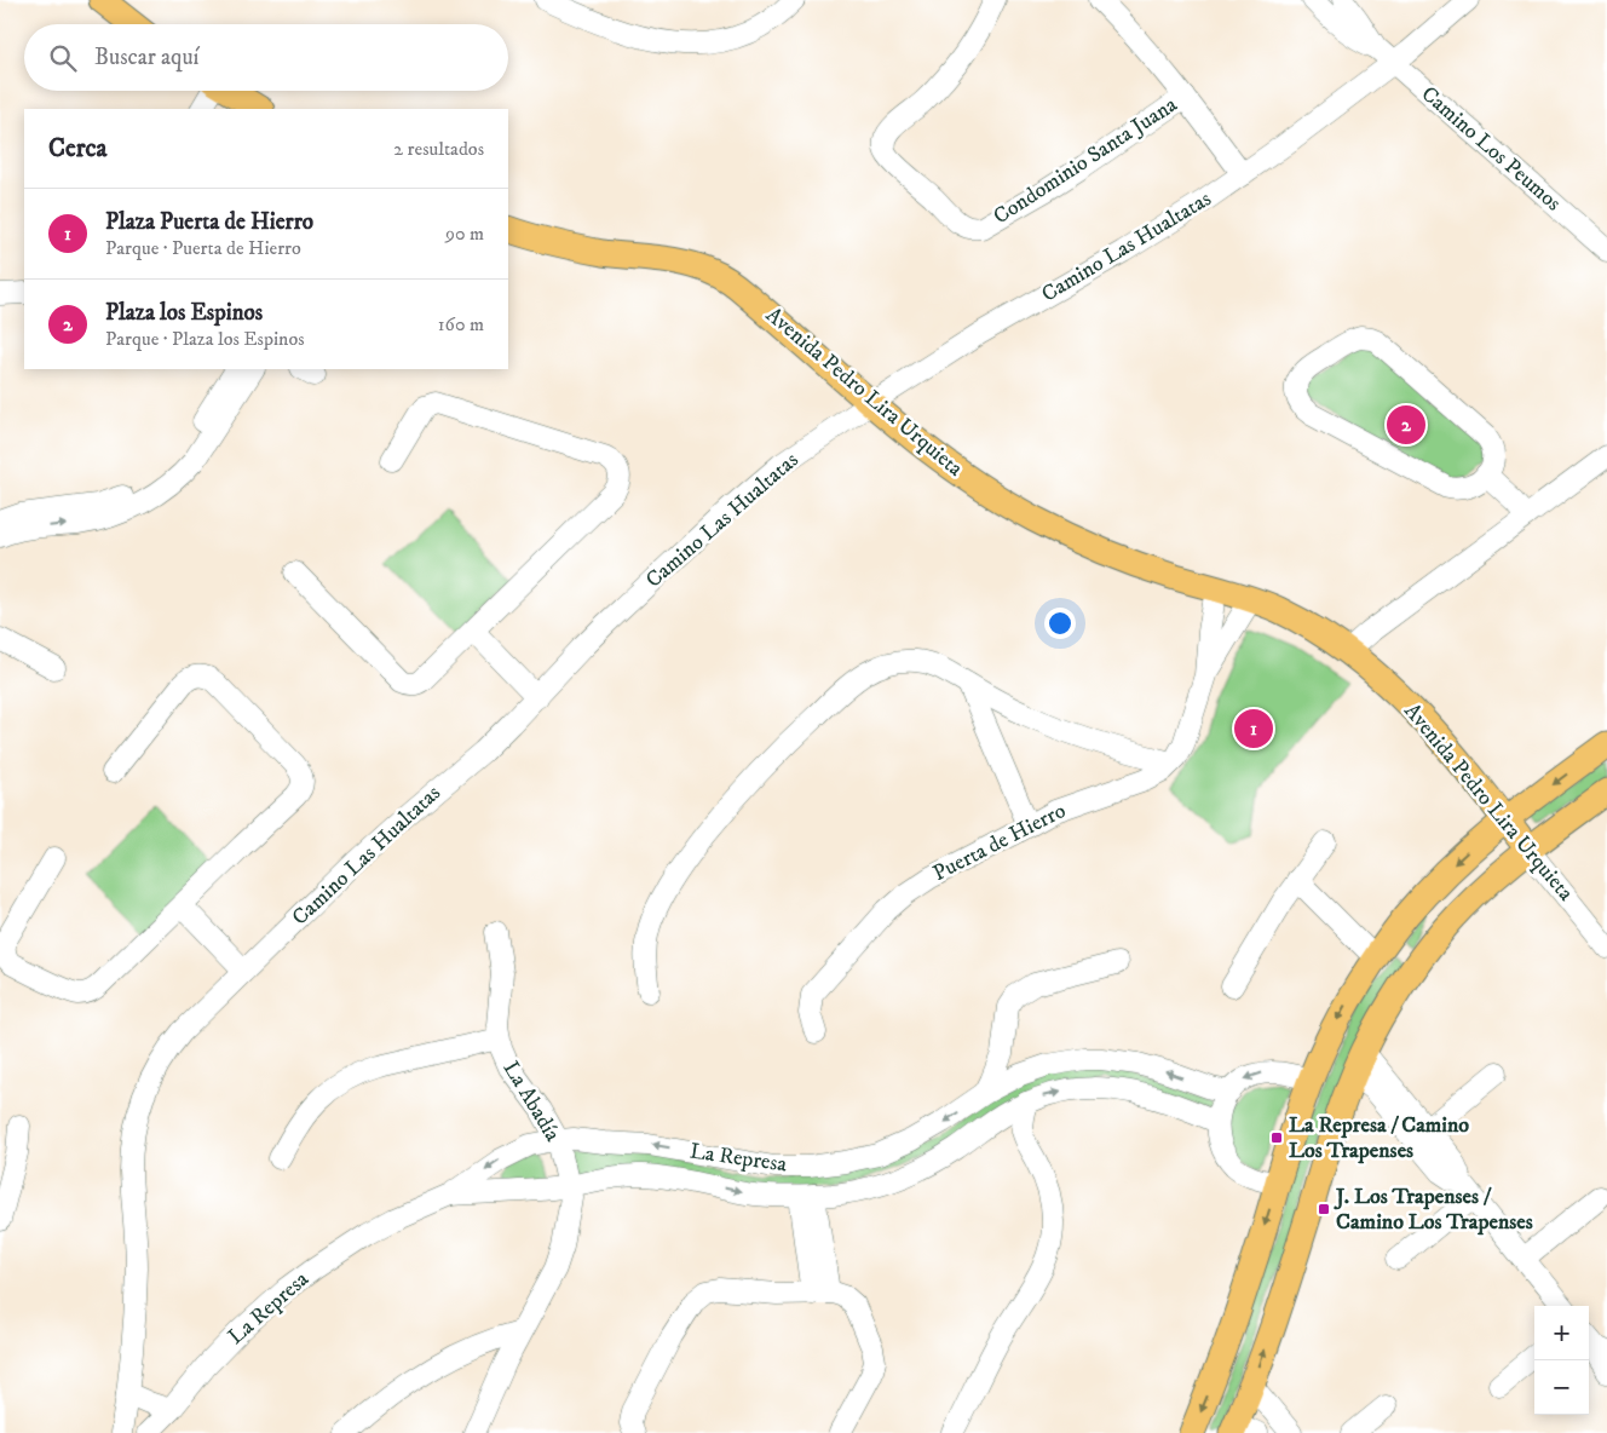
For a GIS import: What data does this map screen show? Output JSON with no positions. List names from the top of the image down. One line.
{"streets":{"main road":["Avenida Pedro Lira Urquieta"],"street":["Camino Los Peumos","Condominio Santa Juana","Camino Las Hualtatas","Puerta de Hierro","La Abadía","La Represa"]},"crossings":[["Camino Los Peumos","Camino Las Hualtatas"],["Condominio Santa Juana","Camino Las Hualtatas"],["Camino Las Hualtatas","Avenida Pedro Lira Urquieta"],["Avenida Pedro Lira Urquieta","Puerta de Hierro"],["La Abadía","La Represa"]],"places":{"transit":["La Represa / Camino Los Trapenses","J. Los Trapenses / Camino Los Trapenses"]},"page":{"search":"Buscar aquí","heading":["Cerca","2 resultados"],"list":[{"mark":"1","name":"Plaza Puerta de Hierro","note":"Parque · Puerta de Hierro","value":"90 m"},{"mark":"2","name":"Plaza los Espinos","note":"Parque · Plaza los Espinos","value":"160 m"}],"pins":["2","1"],"map_buttons":["+","−"]}}
